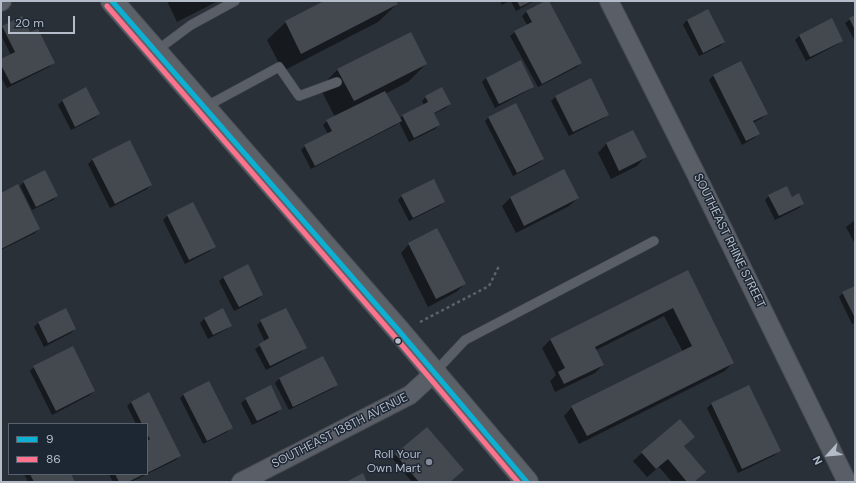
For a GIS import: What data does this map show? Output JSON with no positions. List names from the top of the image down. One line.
{"streets":{"street":["SOUTHEAST RHINE STREET","SOUTHEAST 138TH AVENUE"]},"places":["Roll Your Own Mart"],"lines":["transit line 9","transit line 86"],"legend":["9","86"],"scale_bar":"20 m","north":"bottom left"}
